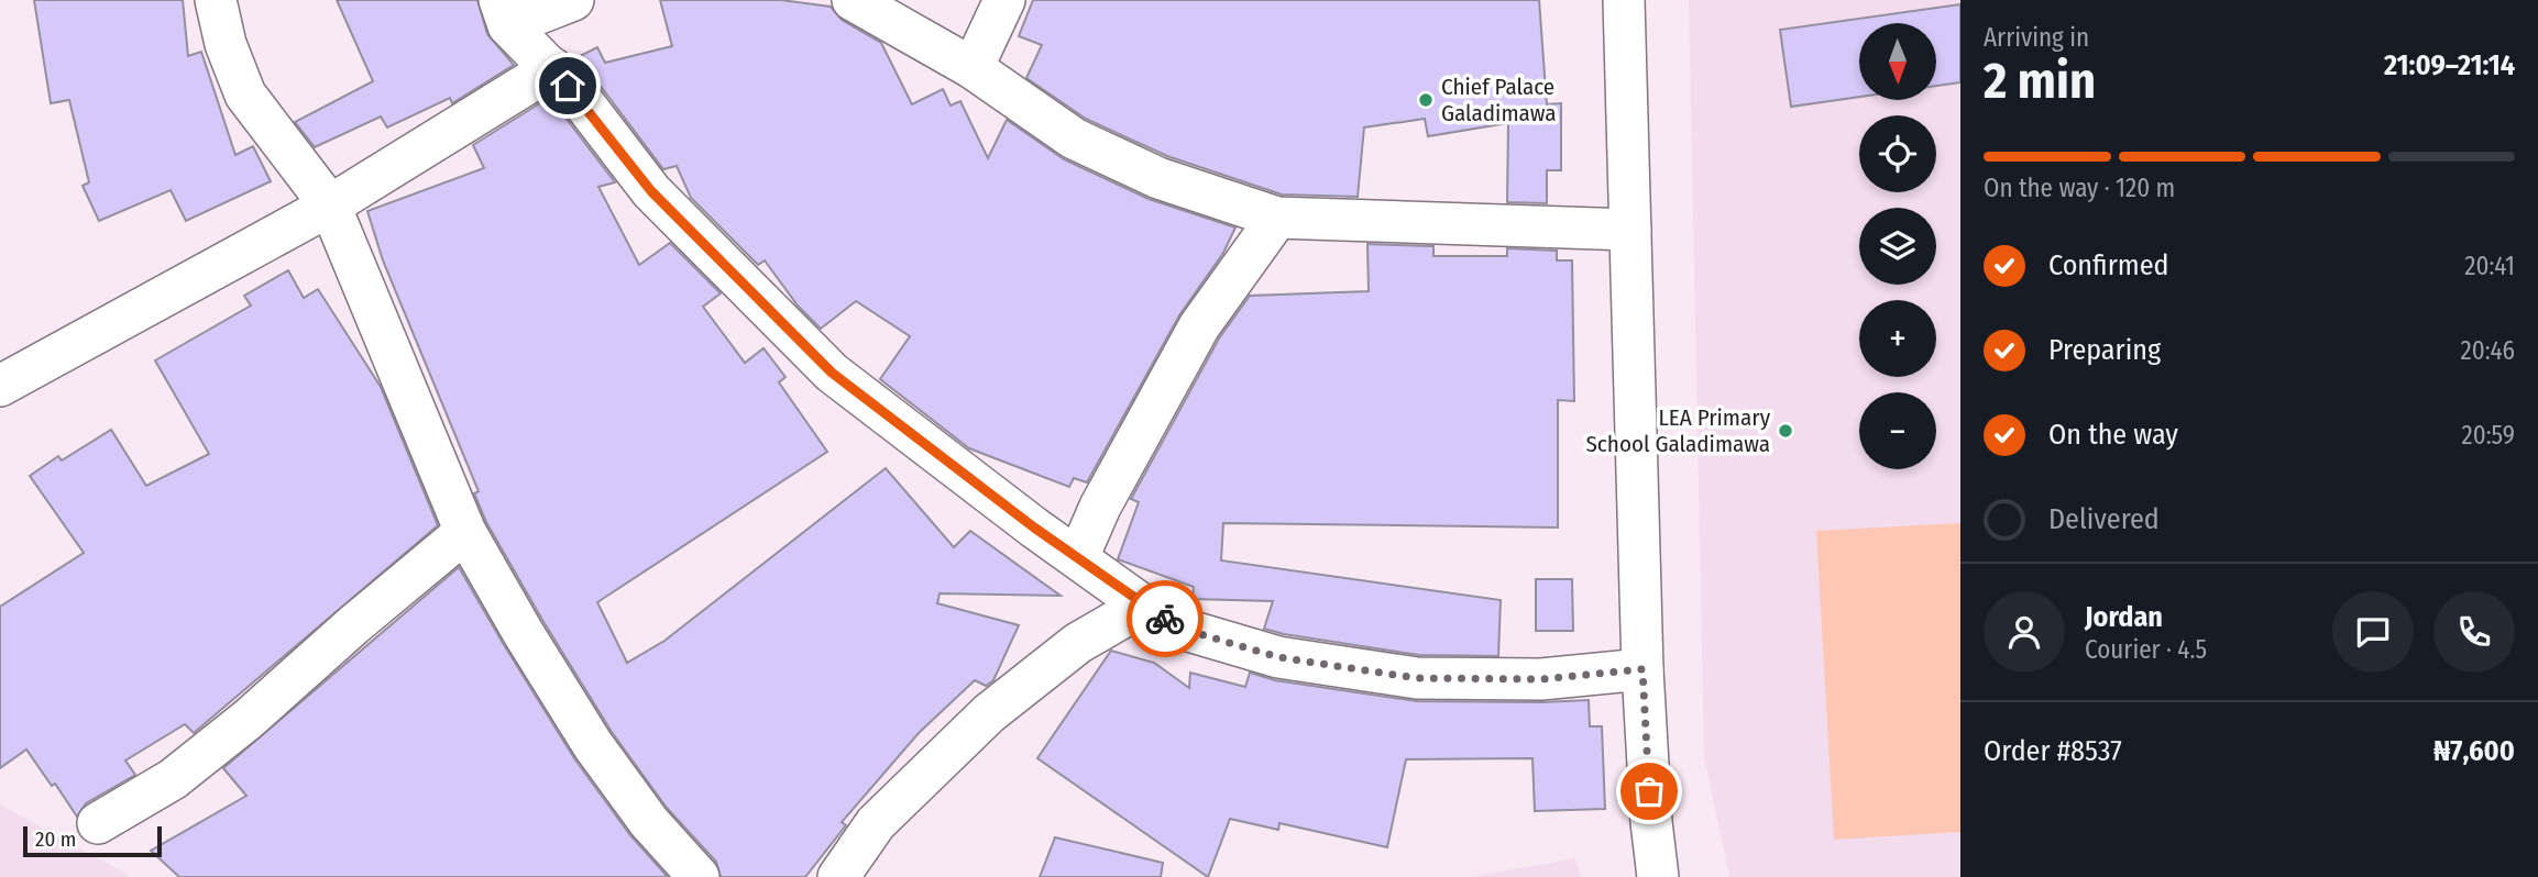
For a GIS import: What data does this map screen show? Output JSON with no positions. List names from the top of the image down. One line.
{"places":["Chief Palace Galadimawa","LEA Primary School Galadimawa"],"scale_bar":"20 m","north":"bottom","page":{"heading":["2 min","Arriving in","21:09–21:14"],"panel":["Jordan","Courier · 4.5","Order #8537","₦7,600"],"map_buttons":["+","−"],"bar":"On the way · 120 m","list":[["Confirmed","20:41"],["Preparing","20:46"],["On the way","20:59"],"Delivered"],"scale":"20 m"}}
